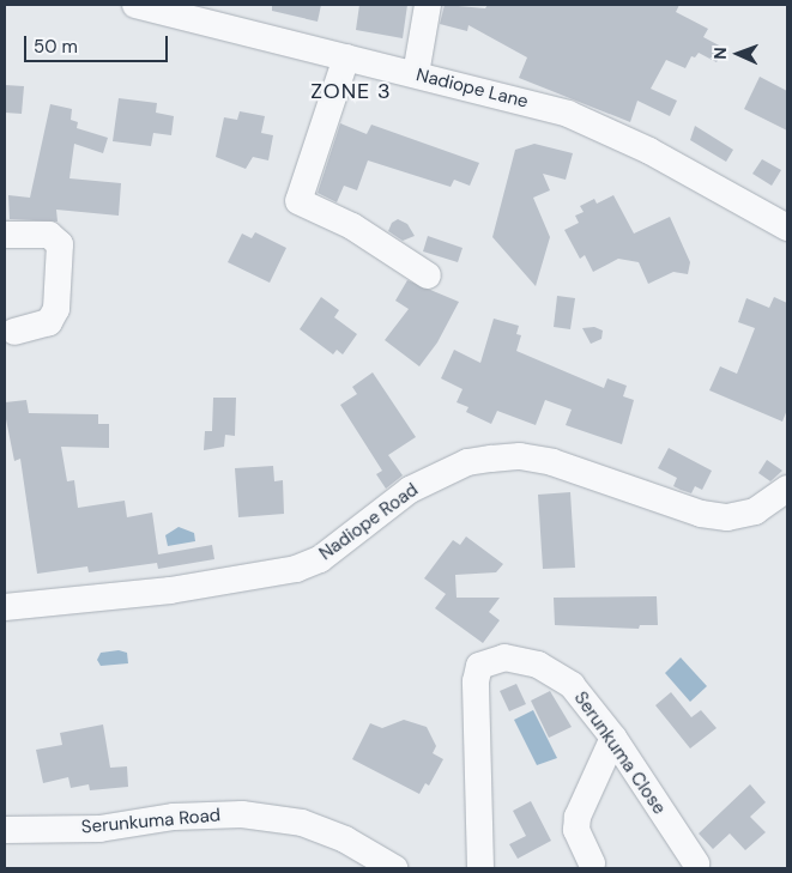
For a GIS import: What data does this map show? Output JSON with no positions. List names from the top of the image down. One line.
{"streets":{"street":["Nadiope Lane","Nadiope Road","Serunkuma Close","Serunkuma Road"]},"districts":["ZONE 3"],"scale_bar":"50 m","north":"left"}
